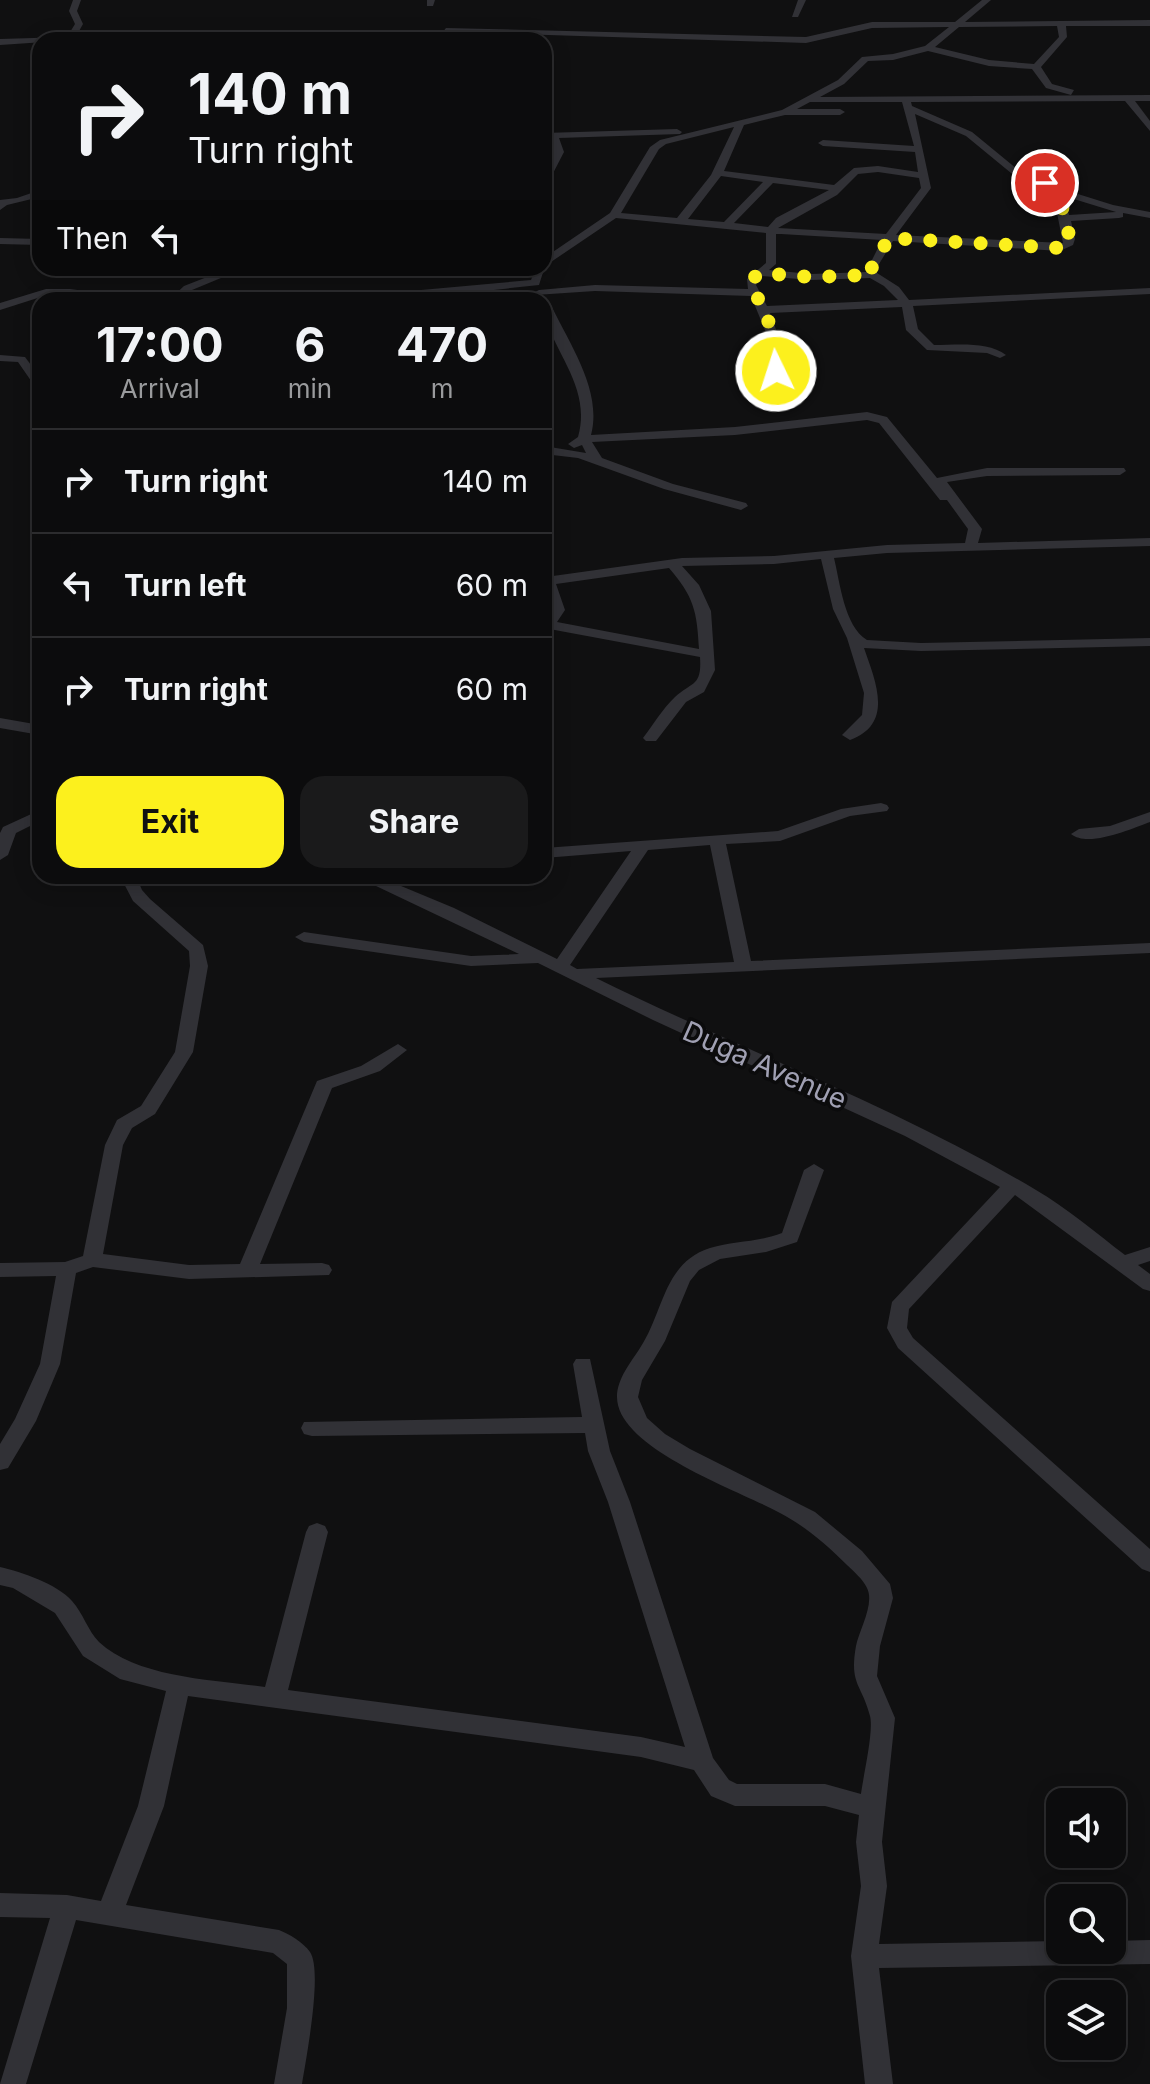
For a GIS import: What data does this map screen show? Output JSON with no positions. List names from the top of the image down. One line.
{"streets":{"street":["Duga Avenue"]},"page":{"turn":["140 m","Turn right"],"then":"Then","eta":["17:00","Arrival","6","min","470","m"],"list":[{"name":"Turn right","value":"140 m"},{"name":"Turn left","value":"60 m"},{"name":"Turn right","value":"60 m"}],"buttons":["Exit","Share"]}}
